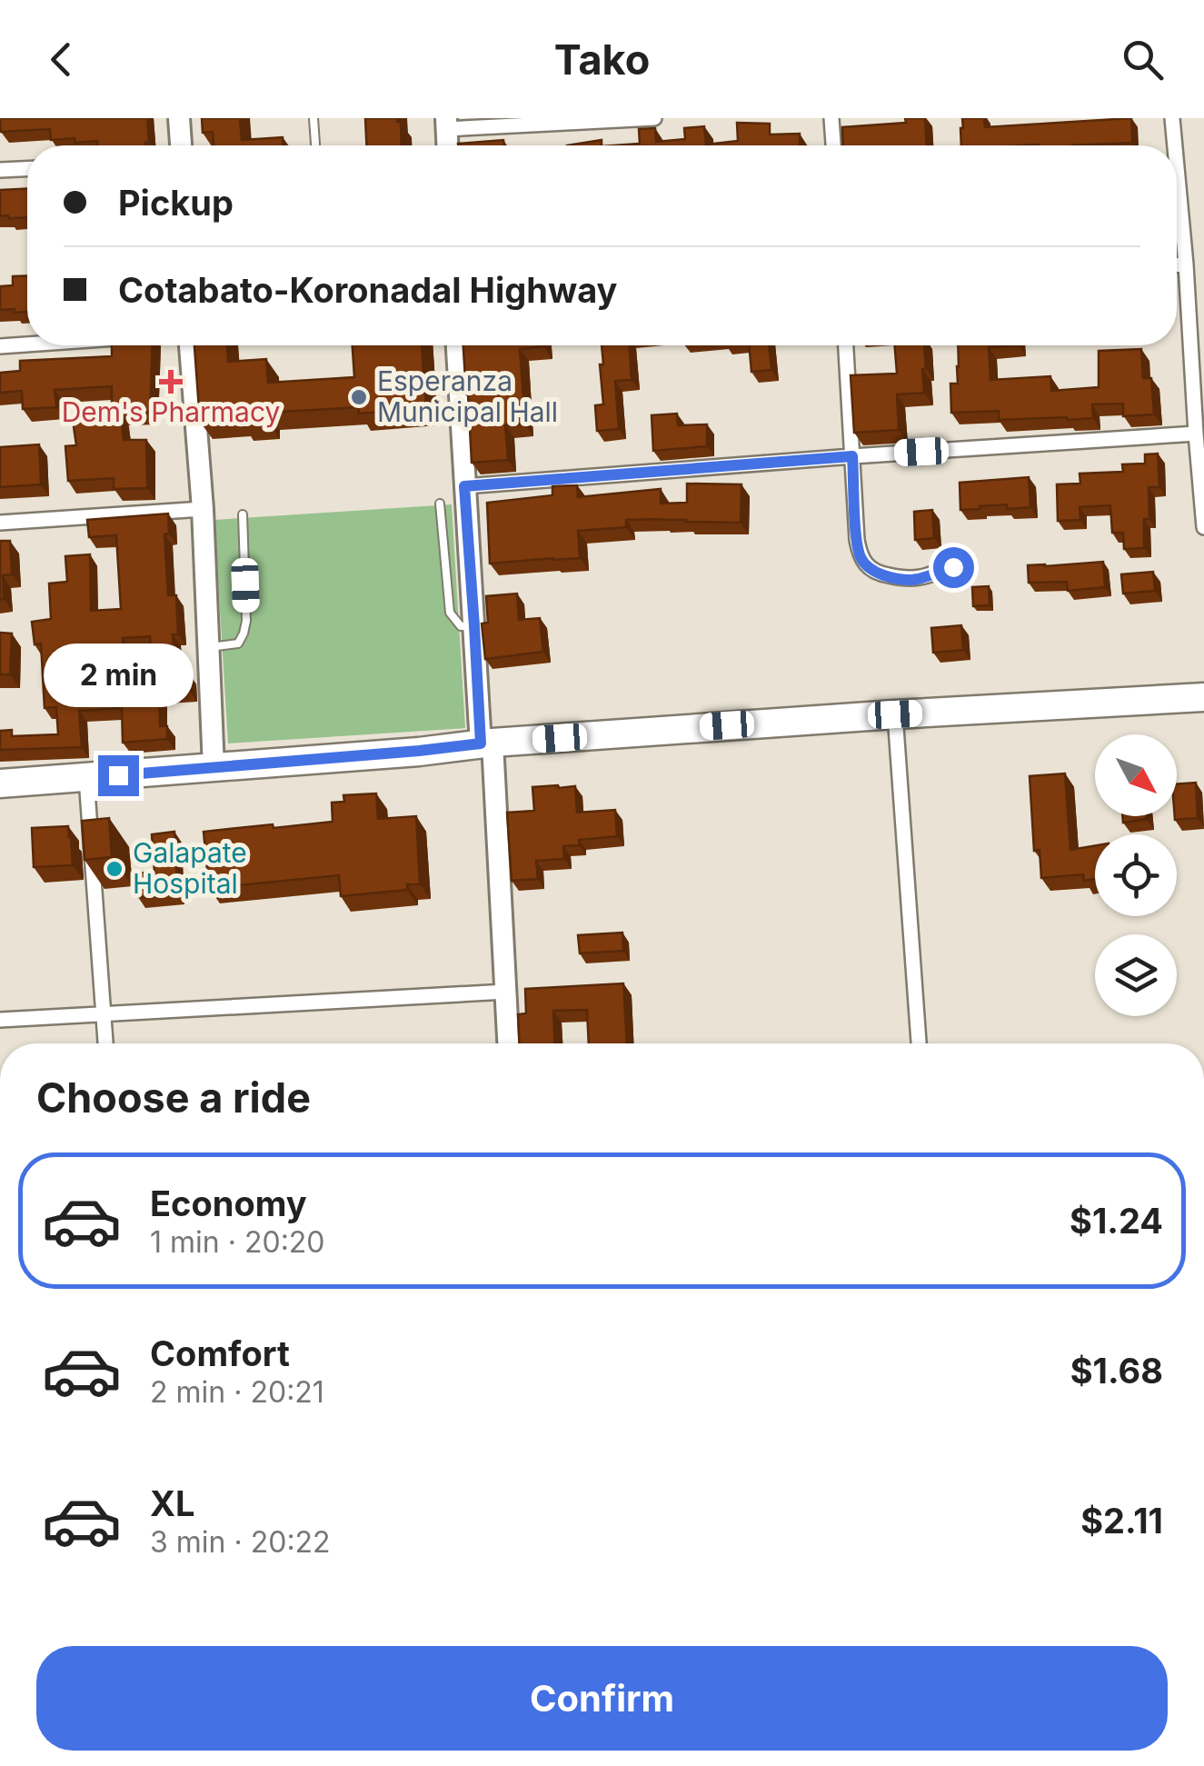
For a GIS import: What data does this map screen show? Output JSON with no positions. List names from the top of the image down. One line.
{"places":{"health":["Dem's Pharmacy"],"other":["Esperanza Municipal Hall","Galapate Hospital"]},"north":"bottom right","page":{"header":"Tako","banner":["Pickup","Cotabato-Koronadal Highway"],"bubble":"2 min","heading":"Choose a ride","list":[{"name":"Economy","note":"1 min · 20:20","value":"$1.24"},{"name":"Comfort","note":"2 min · 20:21","value":"$1.68"},{"name":"XL","note":"3 min · 20:22","value":"$2.11"}],"buttons":"Confirm"}}
